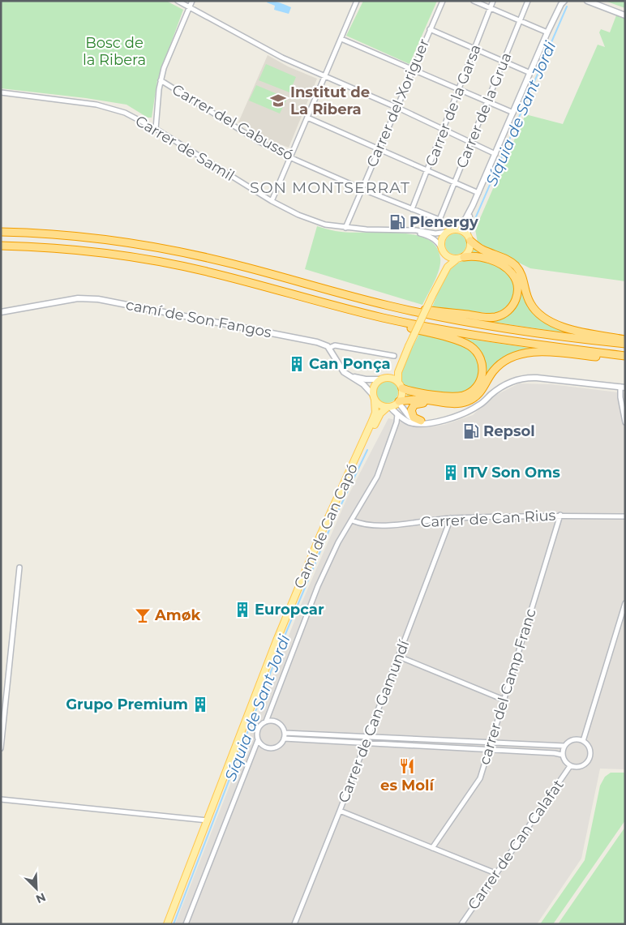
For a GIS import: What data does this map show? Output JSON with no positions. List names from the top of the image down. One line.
{"streets":{"main road":["Camí de Can Capó"],"street":["Carrer del Xoriguer","Carrer de la Garsa","Carrer de la Grua","Carrer del Cabussó","Carrer de Samil","camí de Son Fangos","Carrer de Can Rius","carrer del Camp Franc","Carrer de Can Gamundí","Carrer de Can Calafat"]},"crossings":[["Carrer del Xoriguer","Carrer del Cabussó"],["Carrer del Xoriguer","Carrer de Samil"],["Carrer de la Garsa","Carrer del Cabussó"],["Carrer de la Grua","Carrer del Cabussó"],["Carrer de Can Rius","carrer del Camp Franc"],["Carrer de Can Rius","Carrer de Can Gamundí"]],"districts":["SON MONTSERRAT"],"water":["Síquia de Sant Jordi"],"parks":["Bosc de la Ribera"],"places":{"school or university":["Institut de La Ribera"],"fuel station":["Plenergy","Repsol"],"building":["Can Ponça","ITV Son Oms","Europcar","Grupo Premium"],"bar":["Amøk"],"restaurant":["es Molí"]},"north":"bottom right"}
